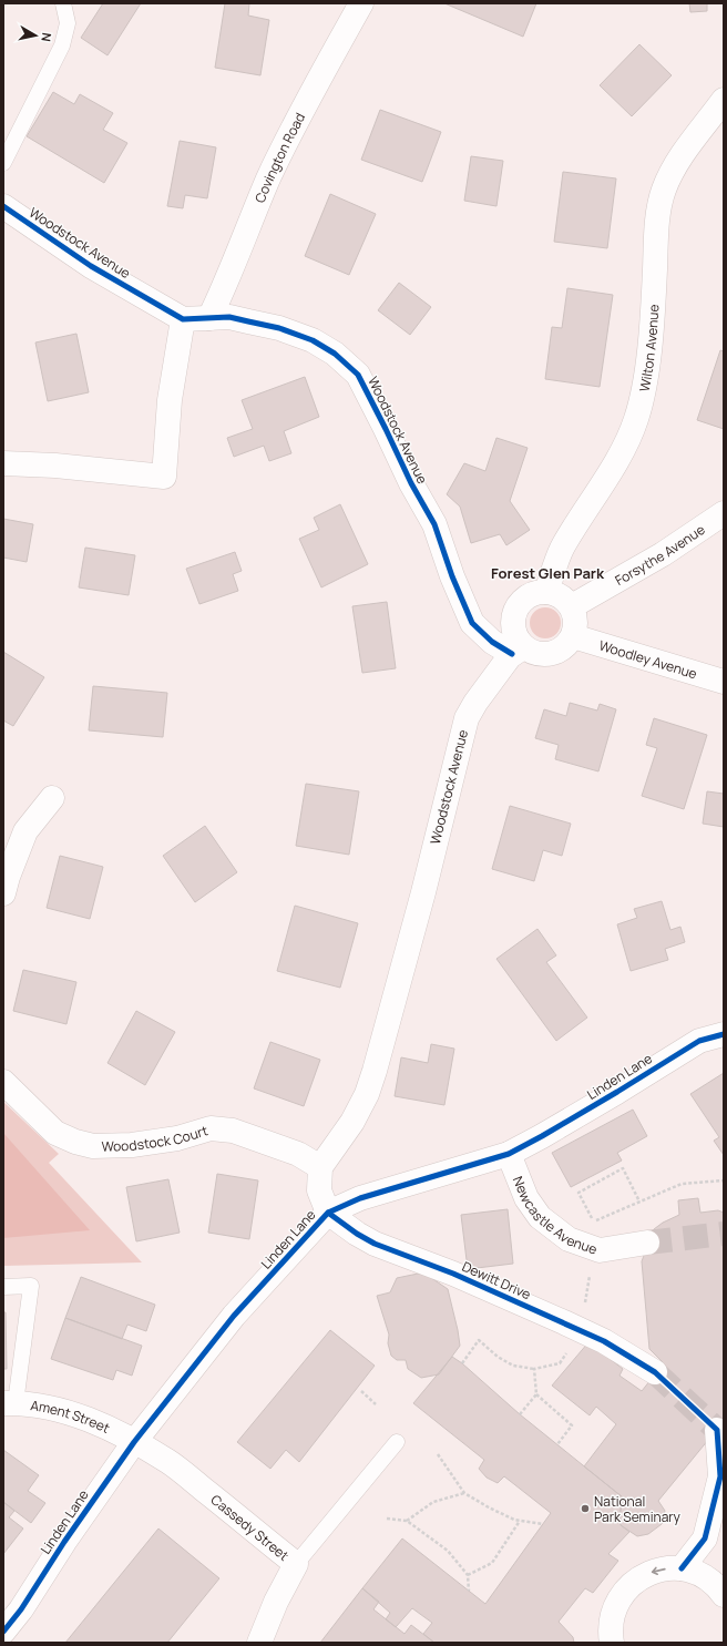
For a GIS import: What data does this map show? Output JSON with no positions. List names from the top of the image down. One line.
{"streets":{"street":["Covington Road","Woodstock Avenue","Wilton Avenue","Forsythe Avenue","Woodley Avenue","Linden Lane","Woodstock Court","Newcastle Avenue","Dewitt Drive","Ament Street","Cassedy Street"]},"crossings":[["Covington Road","Woodstock Avenue"],["Woodstock Avenue","Wilton Avenue"],["Woodstock Avenue","Forsythe Avenue"],["Woodstock Avenue","Woodley Avenue"],["Woodstock Avenue","Woodstock Court"],["Wilton Avenue","Forsythe Avenue"],["Wilton Avenue","Woodley Avenue"],["Forsythe Avenue","Woodley Avenue"],["Linden Lane","Newcastle Avenue"],["Linden Lane","Dewitt Drive"],["Linden Lane","Ament Street"],["Linden Lane","Cassedy Street"],["Ament Street","Cassedy Street"]],"districts":["Forest Glen Park"],"places":["National Park Seminary"],"north":"right"}
